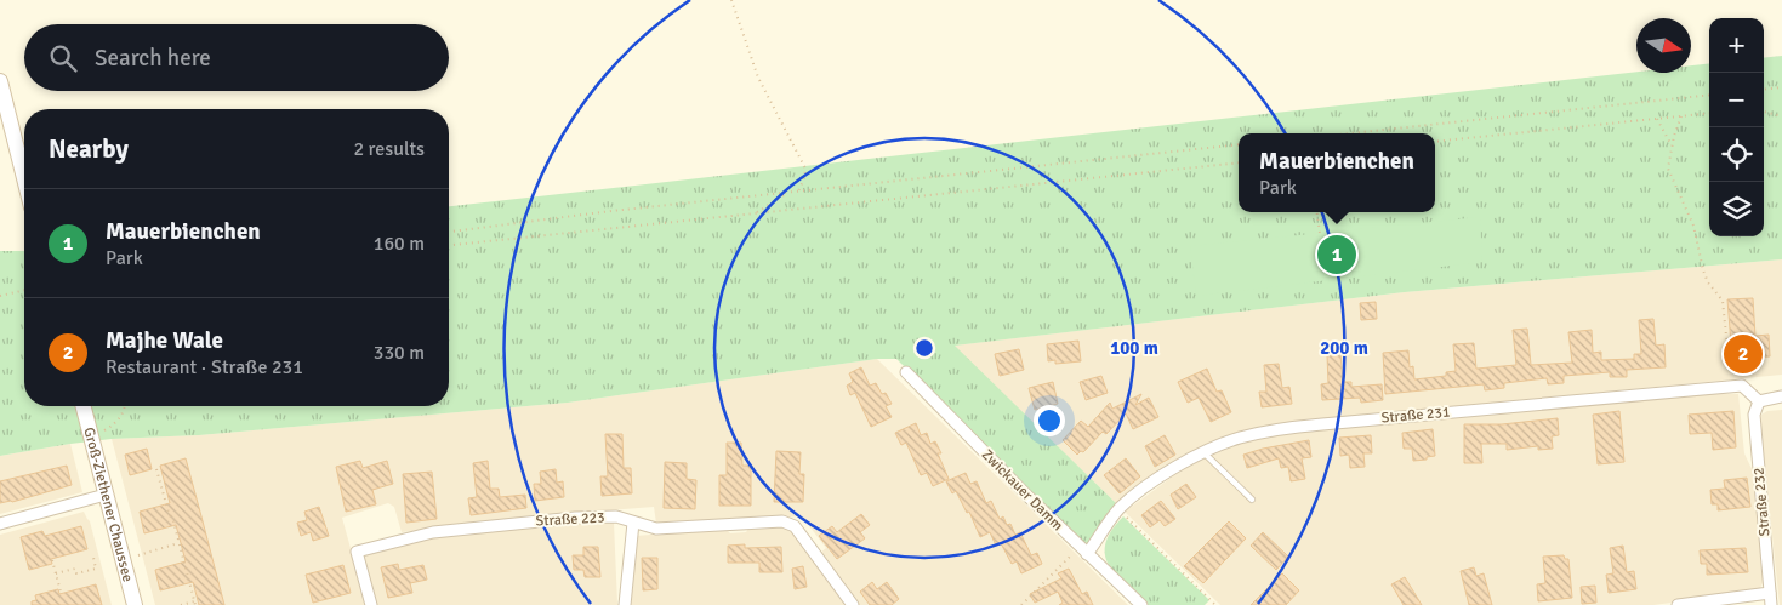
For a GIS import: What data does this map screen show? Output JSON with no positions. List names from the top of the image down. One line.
{"streets":{"street":["Straße 231","Zwickauer Damm","Straße 232","Groß-Ziethener Chaussee","Straße 223"]},"crossings":[["Straße 231","Zwickauer Damm"]],"north":"right","page":{"map_buttons":["+","−"],"search":"Search here","heading":["Nearby","2 results"],"popup":["Mauerbienchen","Park"],"list":[{"mark":"1","name":"Mauerbienchen","note":"Park","value":"160 m"},{"mark":"2","name":"Majhe Wale","note":"Restaurant · Straße 231","value":"330 m"}],"pins":["1","2"]},"rings":["100 m","200 m"]}
